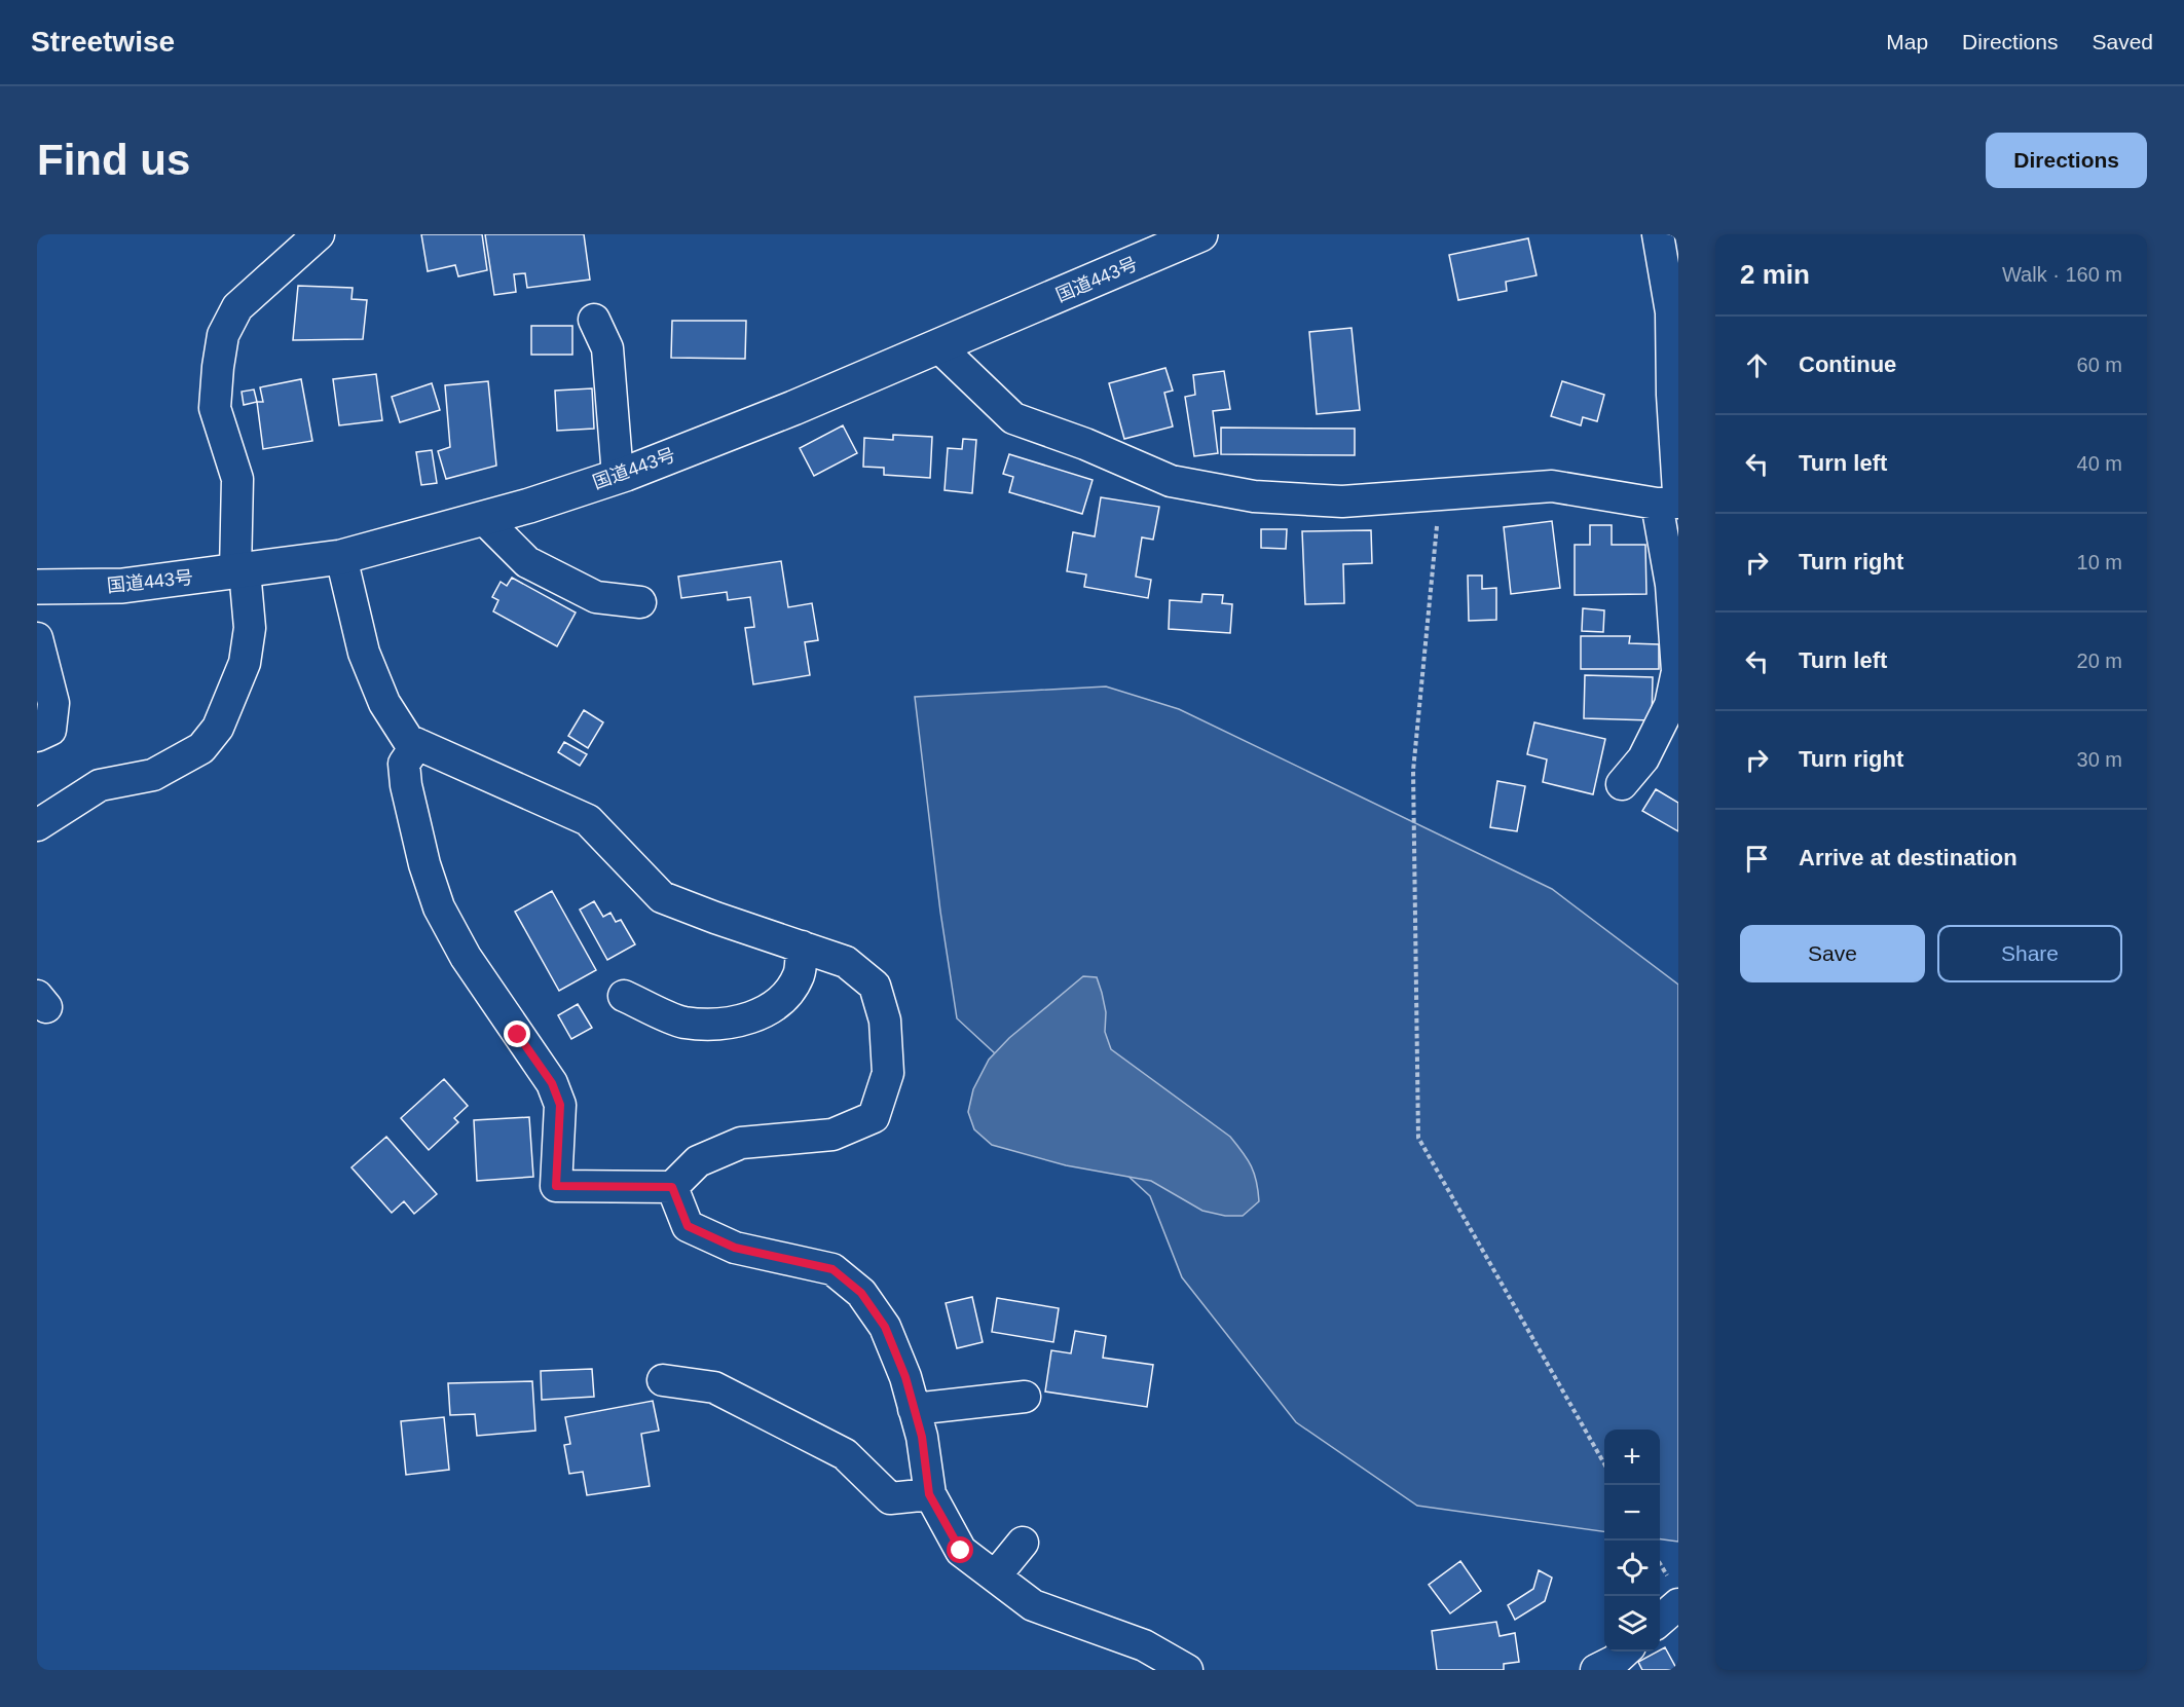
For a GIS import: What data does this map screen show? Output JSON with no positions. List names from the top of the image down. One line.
{"streets":{"highway":["国道443号"]},"page":{"header":"Streetwise","nav":["Map","Directions","Saved"],"buttons":["Directions",["Save","Share"]],"title":"Find us","heading":["2 min","Walk · 160 m"],"list":[["Continue","60 m"],["Turn left","40 m"],["Turn right","10 m"],["Turn left","20 m"],["Turn right","30 m"],"Arrive at destination"],"map_buttons":["+","−"]}}
